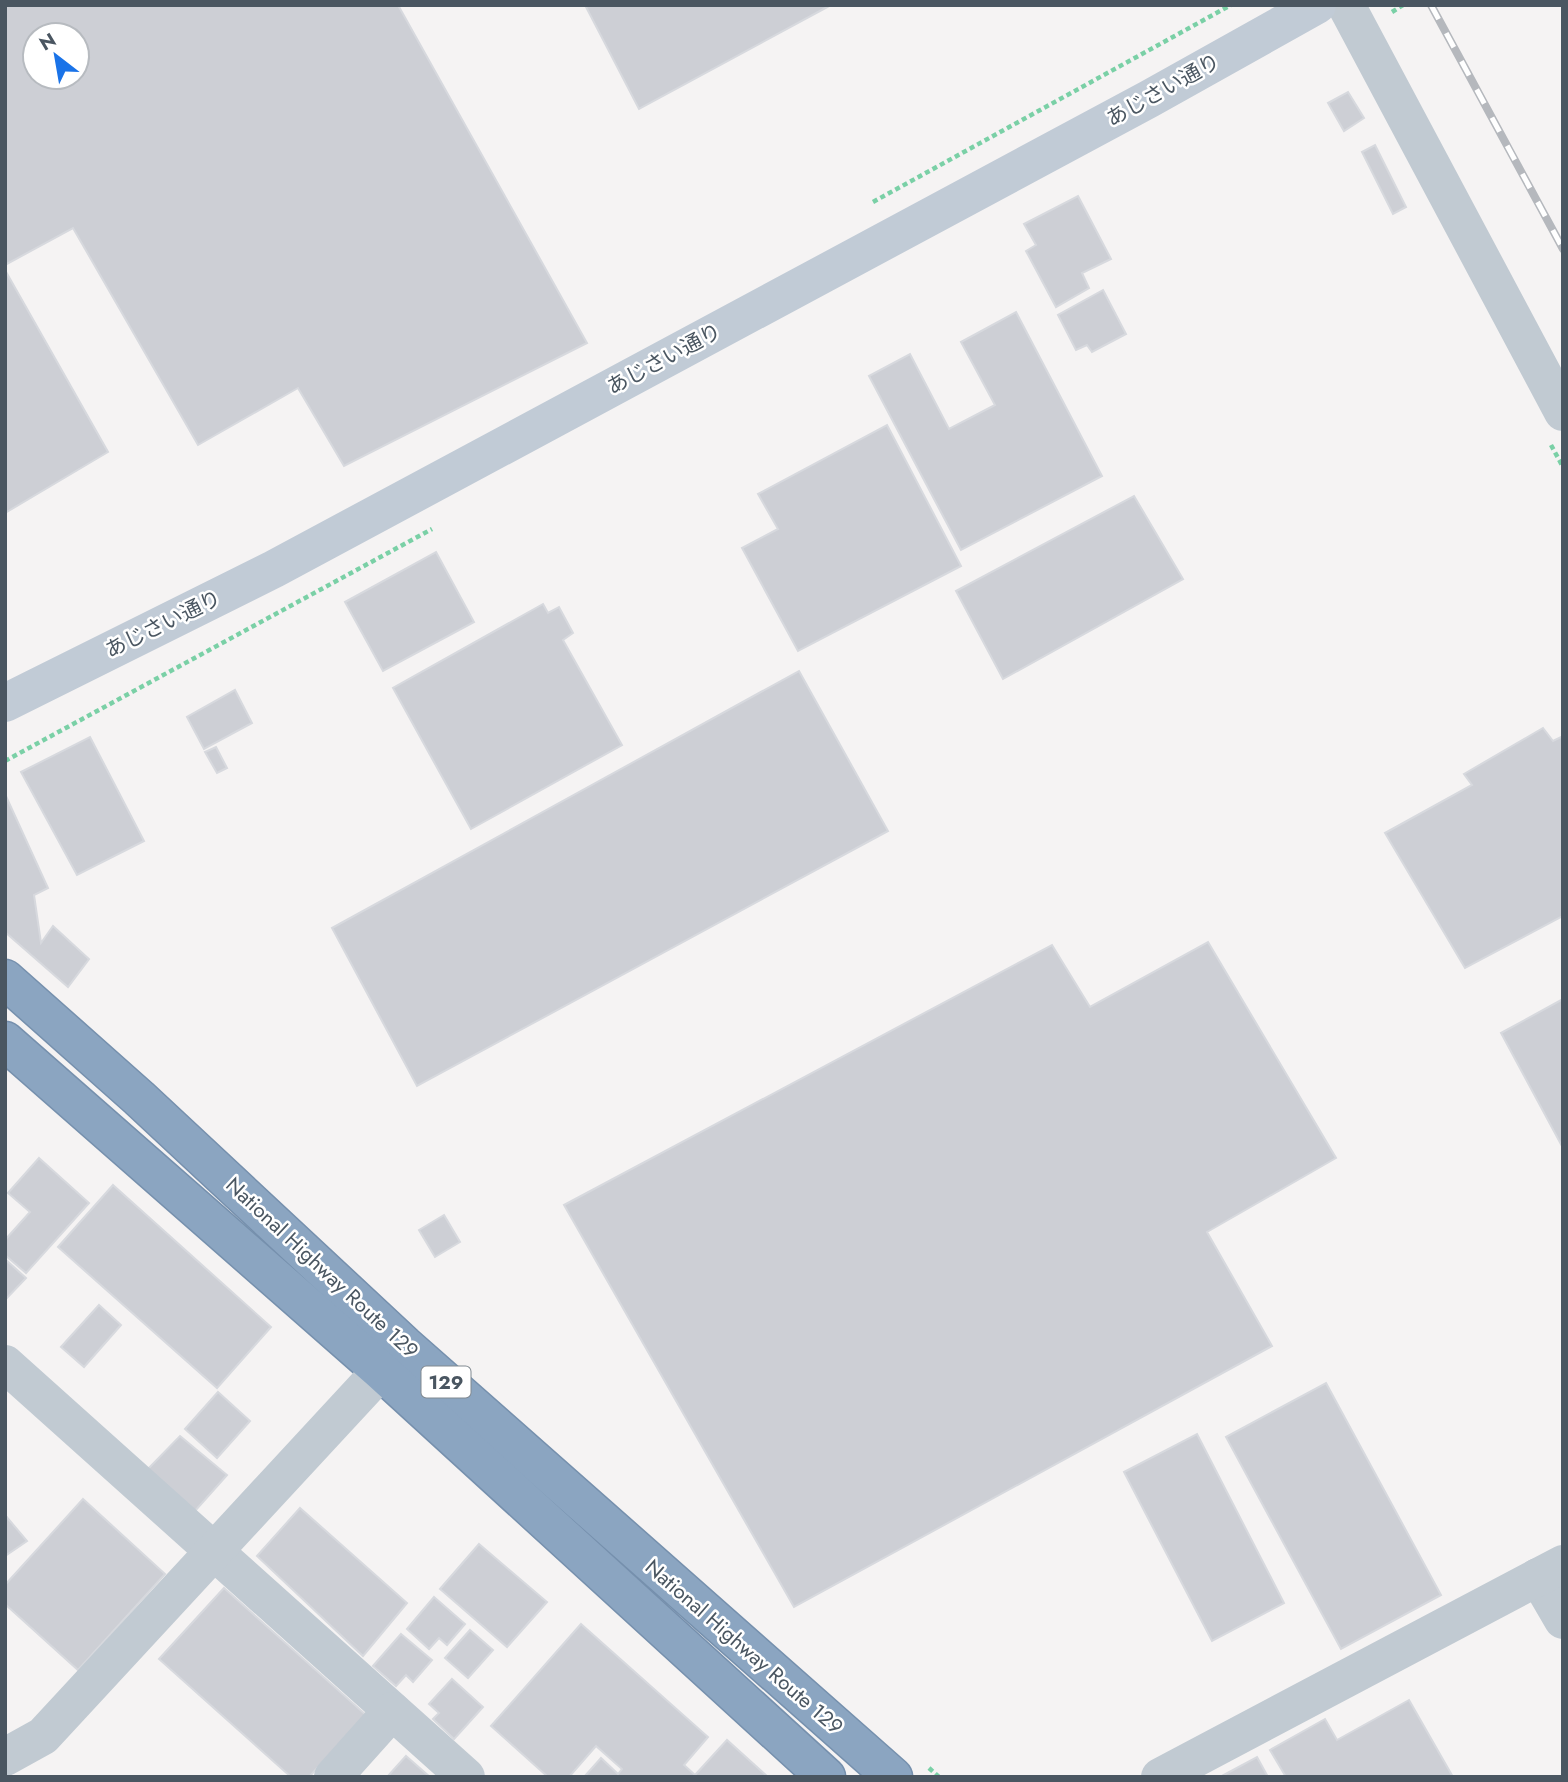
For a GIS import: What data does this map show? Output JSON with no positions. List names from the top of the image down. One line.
{"streets":{"highway":["National Highway Route 129","129"],"street":["あじさい通り"]},"north":"top left"}
